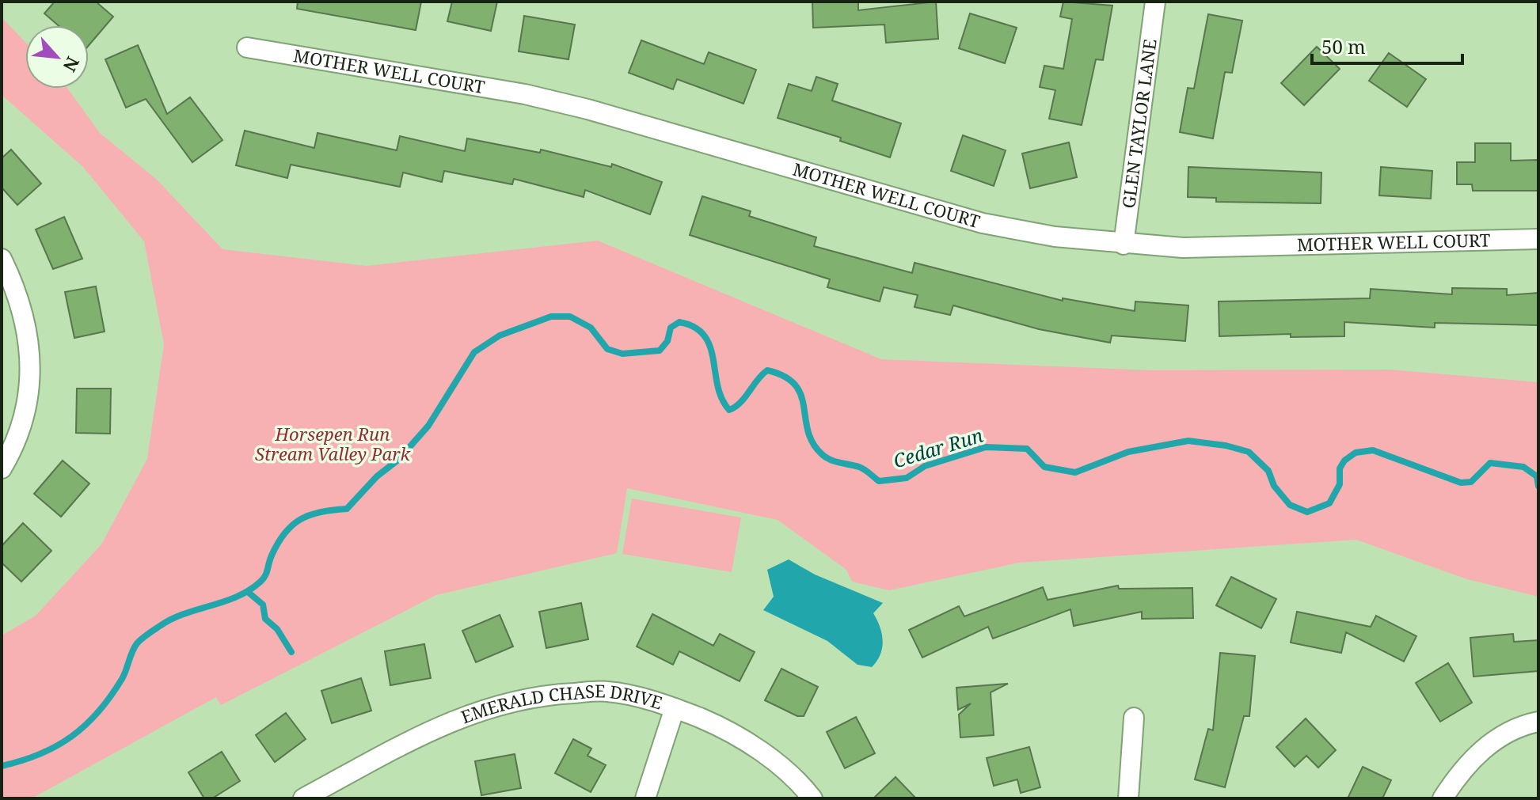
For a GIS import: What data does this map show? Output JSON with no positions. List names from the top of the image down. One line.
{"streets":{"street":["MOTHER WELL COURT","GLEN TAYLOR LANE","EMERALD CHASE DRIVE"]},"crossings":[["MOTHER WELL COURT","GLEN TAYLOR LANE"]],"water":["Cedar Run"],"parks":["Horsepen Run Stream Valley Park"],"scale_bar":"50 m","north":"bottom right"}
